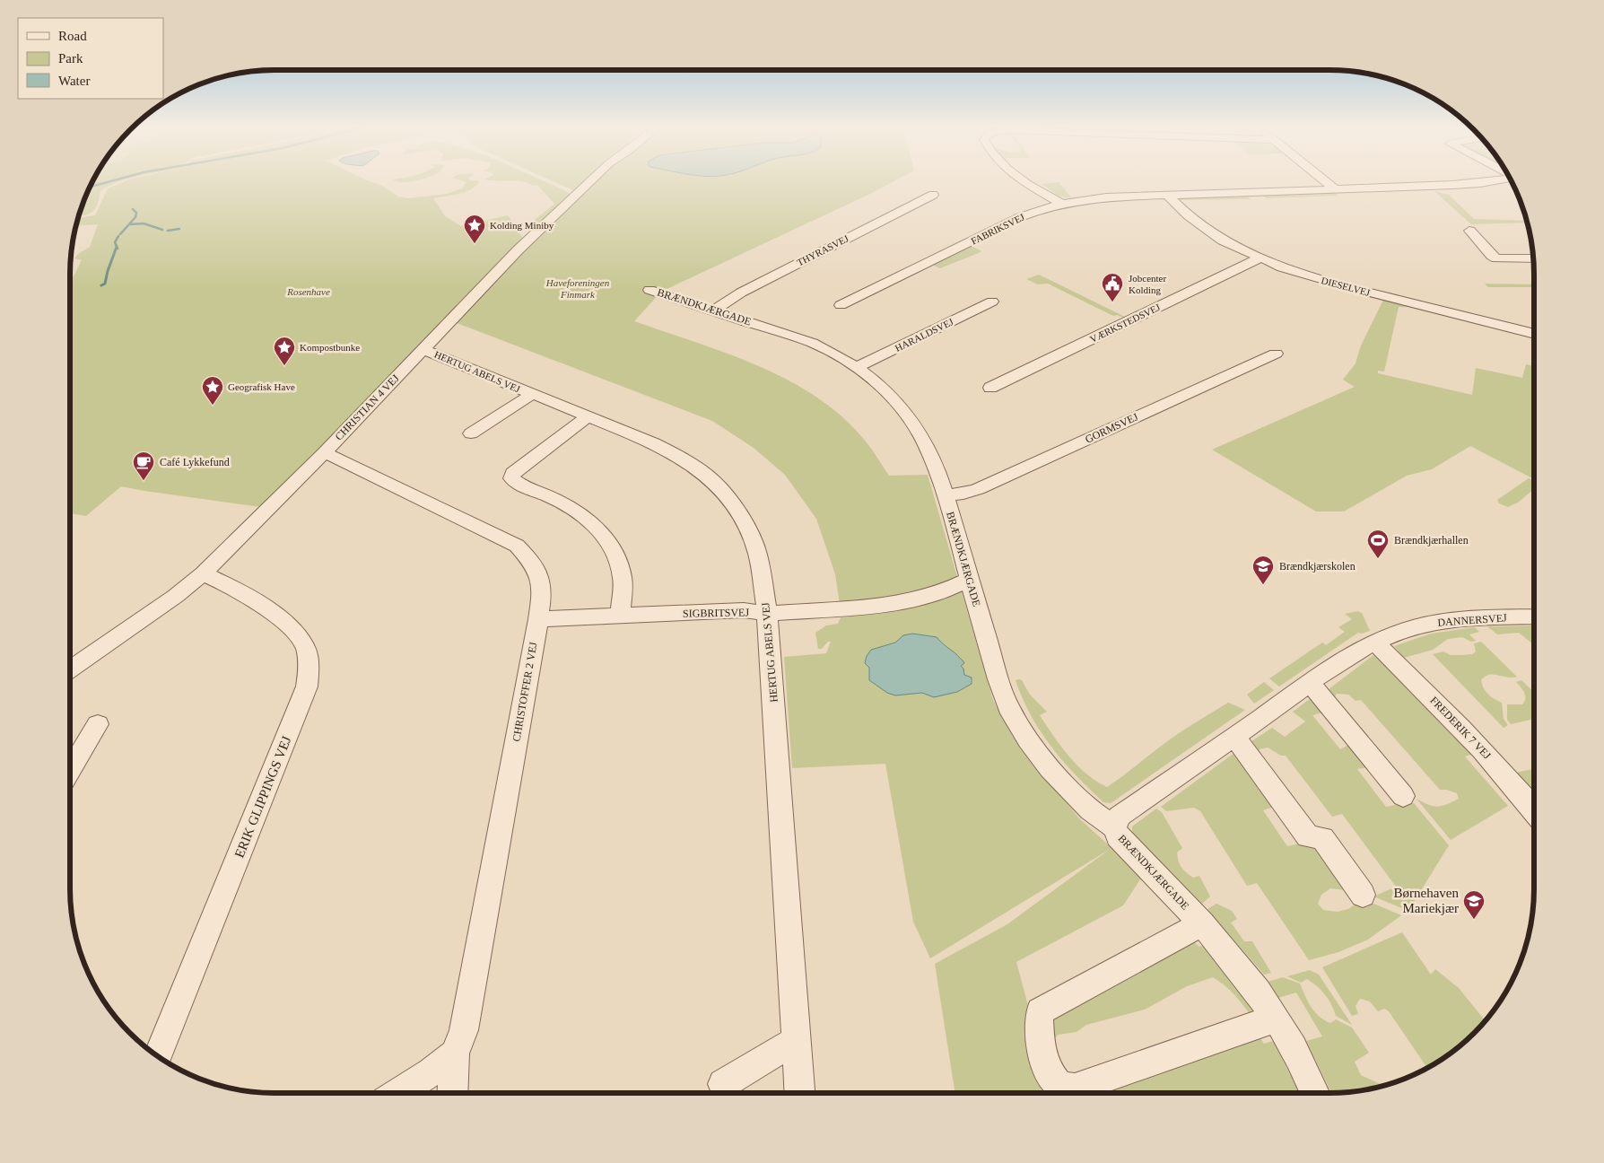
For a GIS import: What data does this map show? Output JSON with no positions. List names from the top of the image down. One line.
{"streets":{"street":["FABRIKSVEJ","THYRASVEJ","DIESELVEJ","BRÆNDKJÆRGADE","VÆRKSTEDSVEJ","HARALDSVEJ","HERTUG ABELS VEJ","CHRISTIAN 4 VEJ","GORMSVEJ","SIGBRITSVEJ","DANNERSVEJ","CHRISTOFFER 2 VEJ","FREDERIK 7 VEJ","ERIK GLIPPINGS VEJ"]},"crossings":[["FABRIKSVEJ","DIESELVEJ"],["THYRASVEJ","BRÆNDKJÆRGADE"],["DIESELVEJ","VÆRKSTEDSVEJ"],["BRÆNDKJÆRGADE","HARALDSVEJ"],["BRÆNDKJÆRGADE","GORMSVEJ"],["BRÆNDKJÆRGADE","SIGBRITSVEJ"],["BRÆNDKJÆRGADE","DANNERSVEJ"],["HERTUG ABELS VEJ","CHRISTIAN 4 VEJ"],["HERTUG ABELS VEJ","SIGBRITSVEJ"],["CHRISTIAN 4 VEJ","CHRISTOFFER 2 VEJ"],["CHRISTIAN 4 VEJ","ERIK GLIPPINGS VEJ"],["SIGBRITSVEJ","CHRISTOFFER 2 VEJ"],["DANNERSVEJ","FREDERIK 7 VEJ"]],"parks":["Haveforeningen Finmark","Rosenhave"],"places":{"place":["Kolding Miniby","Kompostbunke","Geografisk Have"],"public building":["Jobcenter Kolding"],"cafe":["Café Lykkefund"],"sports":["Brændkjærhallen"],"school or university":["Brændkjærskolen","Børnehaven Mariekjær"]},"legend":["Road","Park","Water"]}
